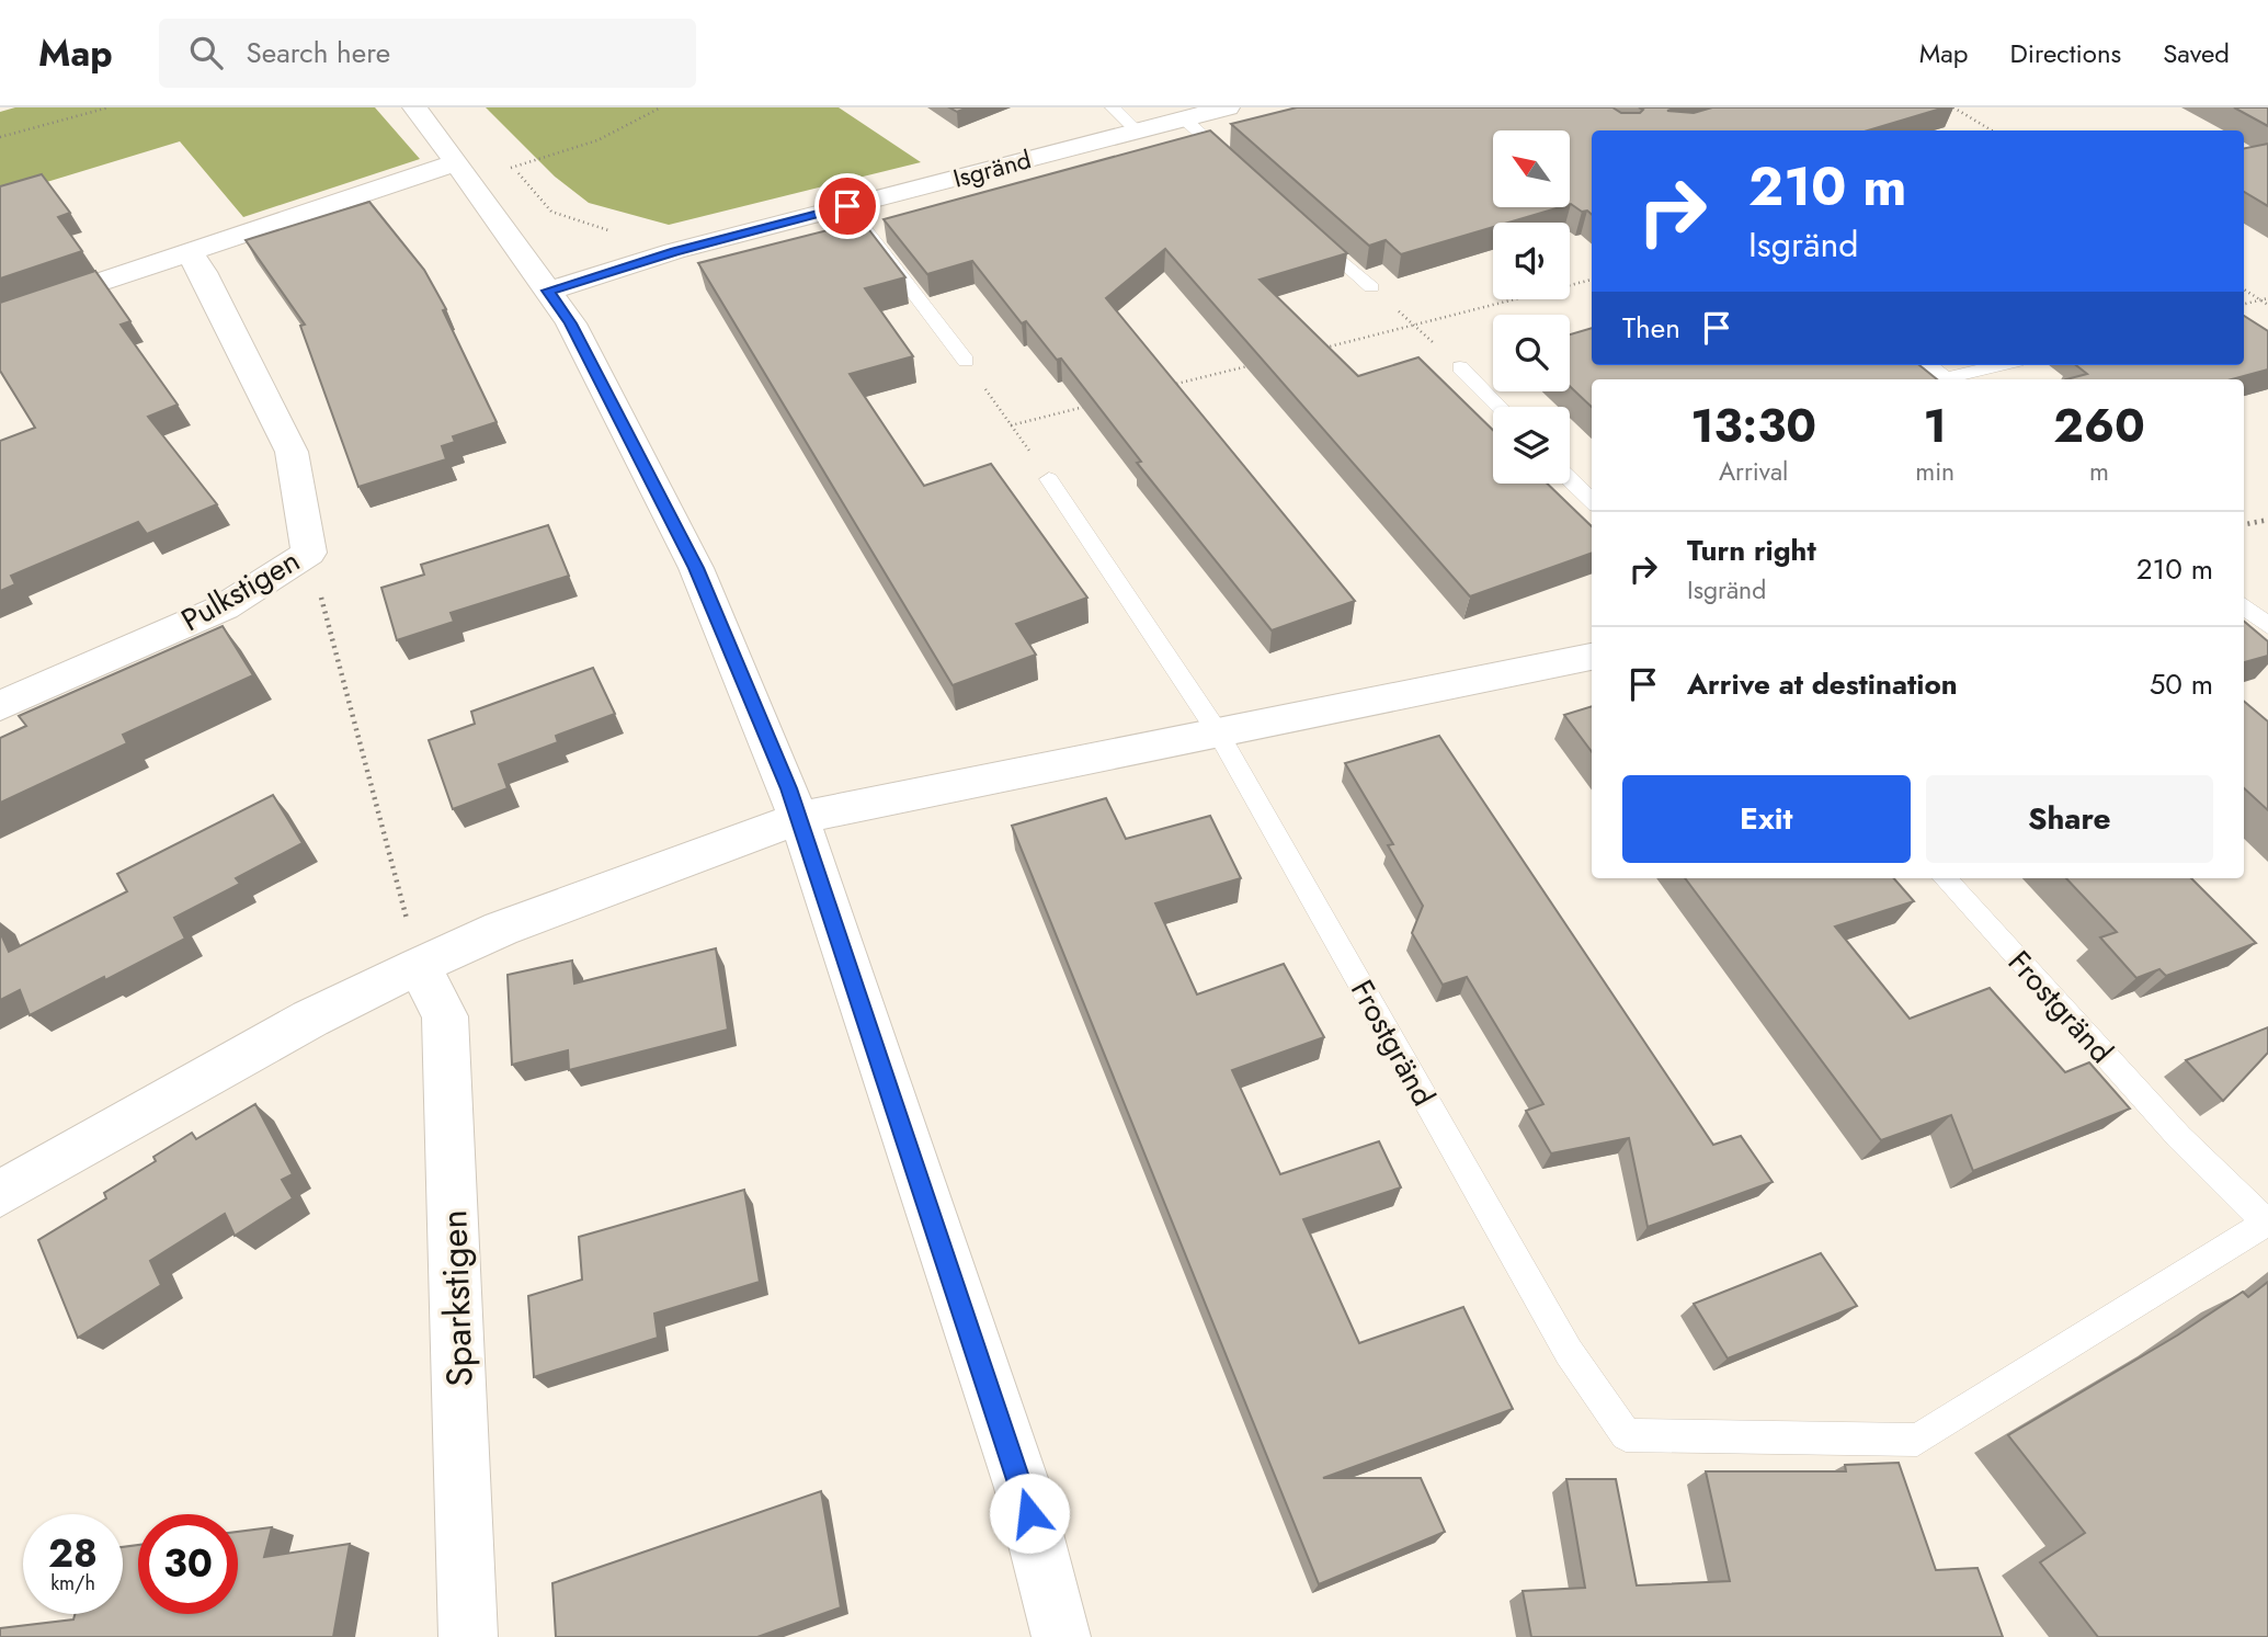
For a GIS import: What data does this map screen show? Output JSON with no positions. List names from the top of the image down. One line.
{"streets":{"street":["Isgränd","Pulkstigen","Sparkstigen"],"lane":["Frostgränd"]},"north":"top left","page":{"header":"Map","search":"Search here","nav":["Map","Directions","Saved"],"turn":["210 m","Isgränd"],"then":"Then","eta":["13:30","Arrival","1","min","260","m"],"list":[{"name":"Turn right","note":"Isgränd","value":"210 m"},{"name":"Arrive at destination","value":"50 m"}],"buttons":["Exit","Share"],"speed":"28 km/h","limit":"30"}}
